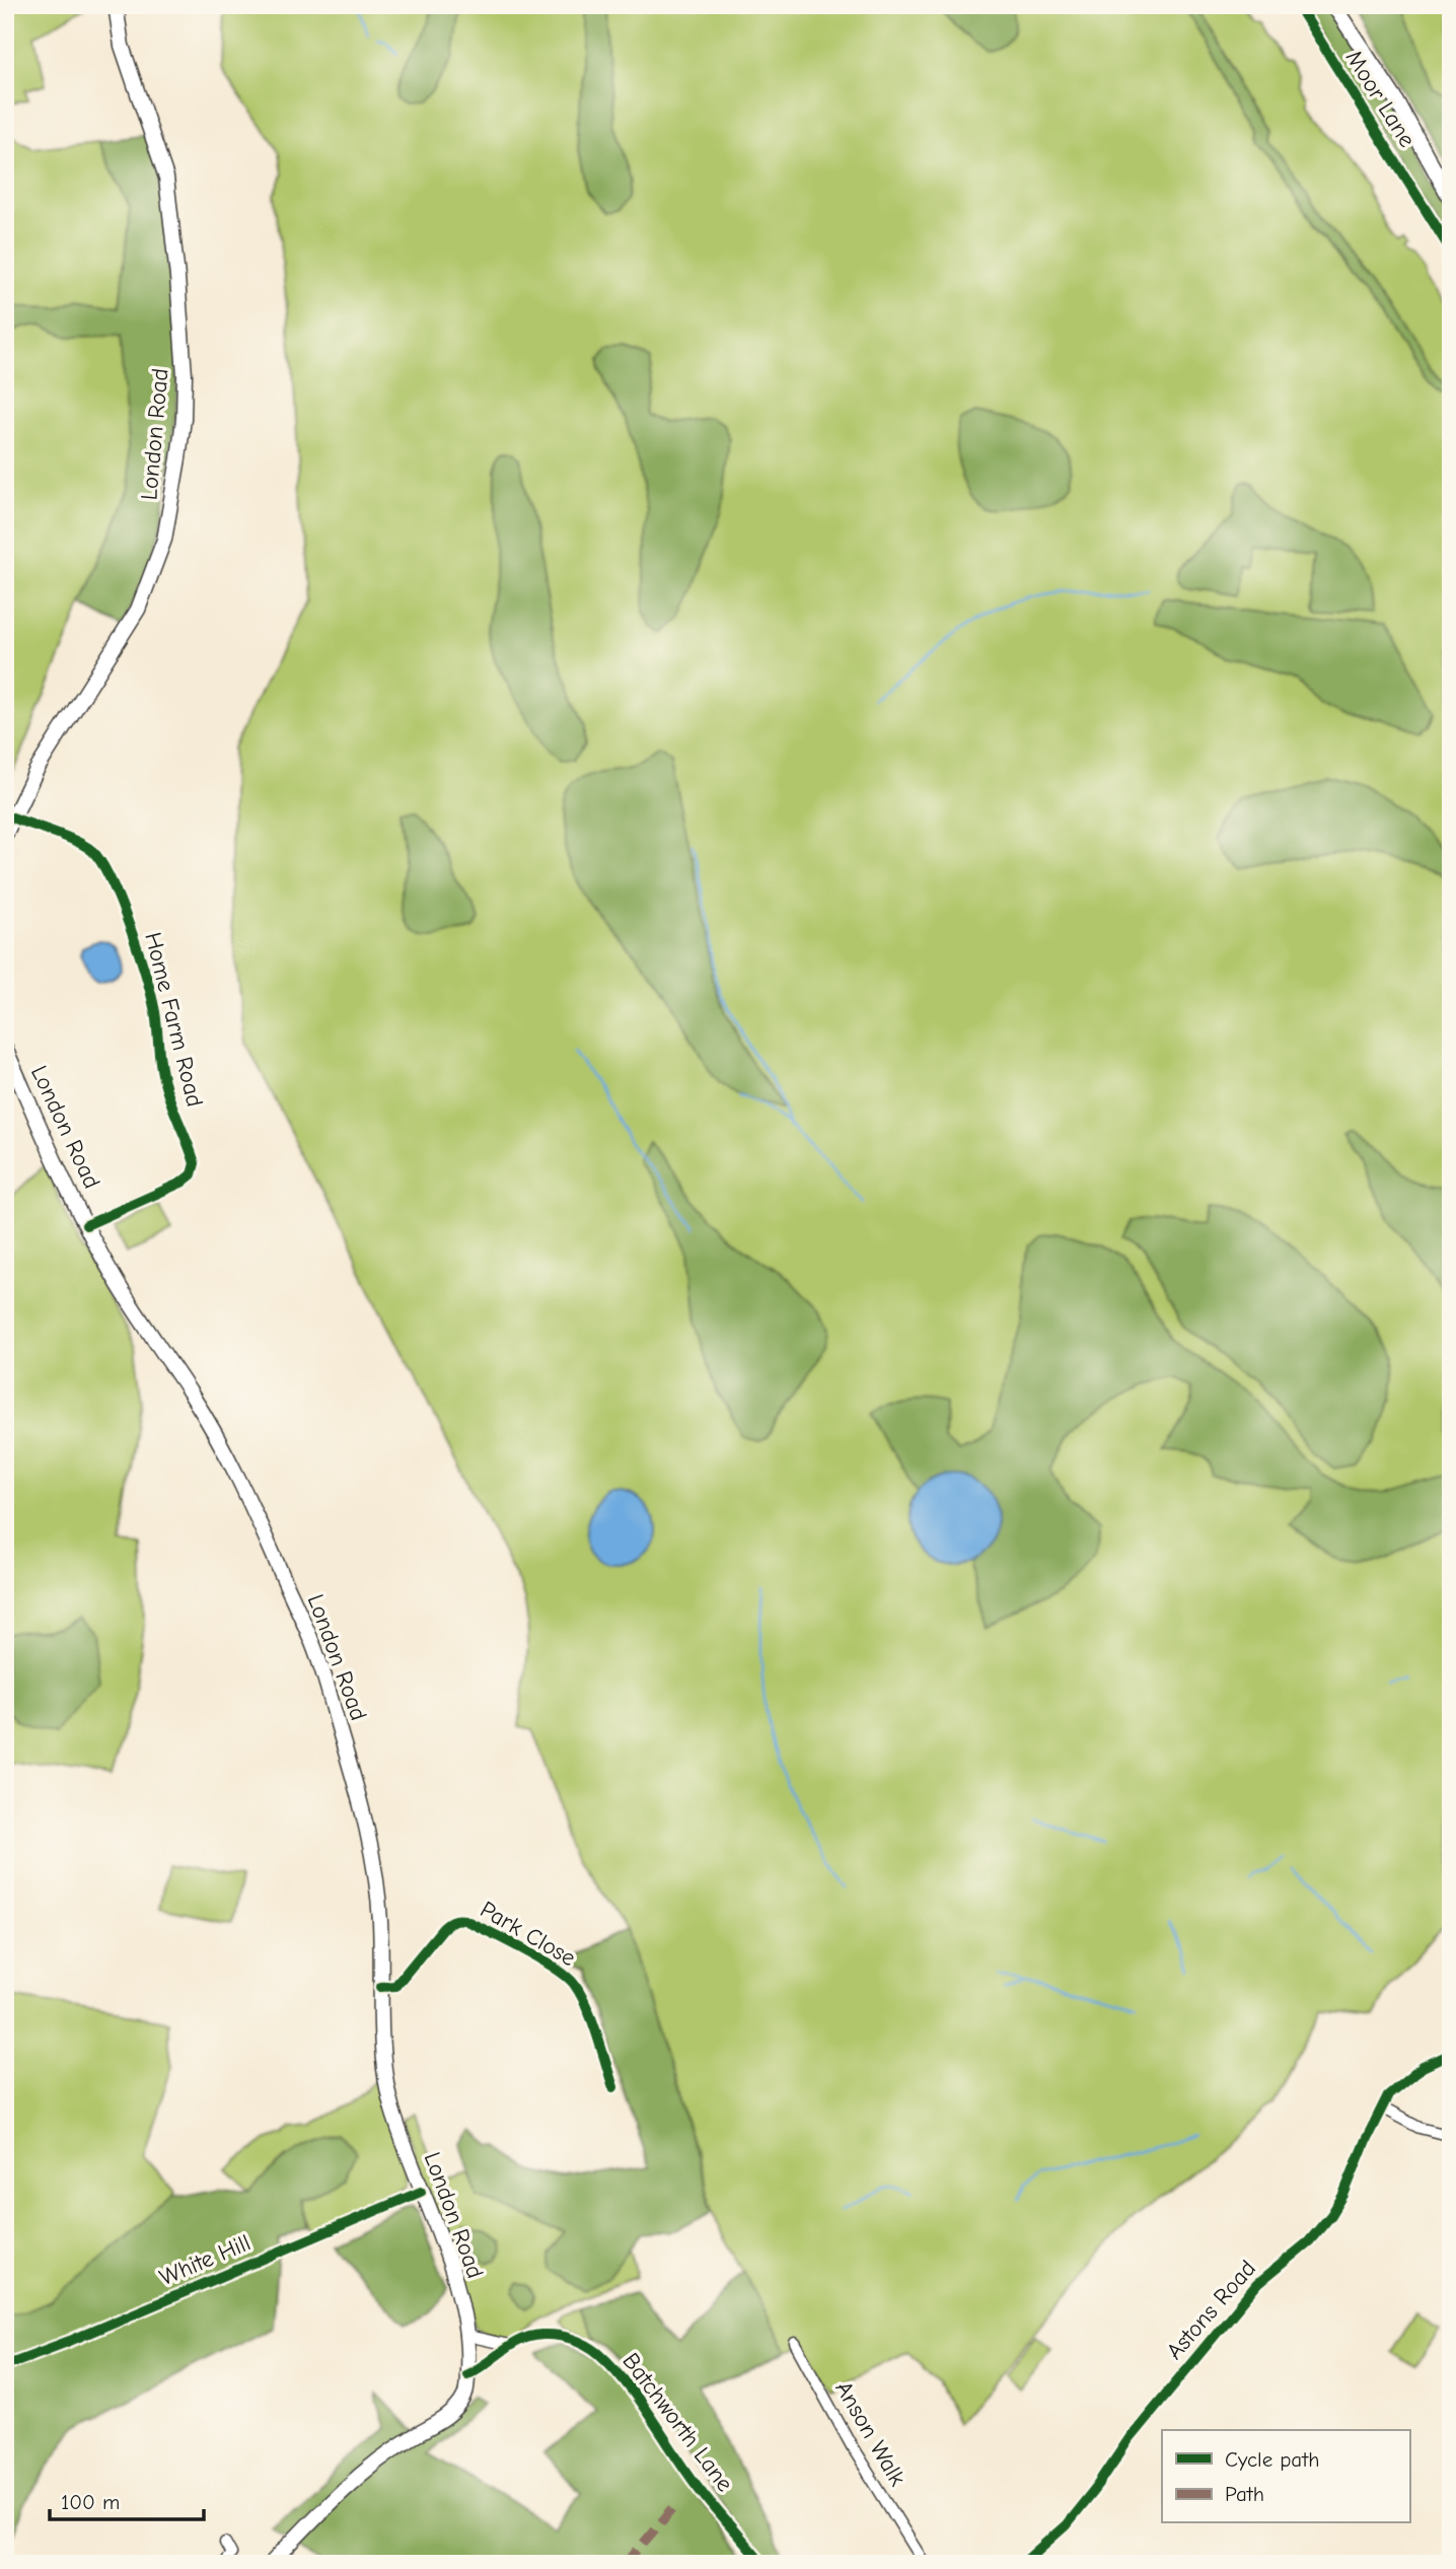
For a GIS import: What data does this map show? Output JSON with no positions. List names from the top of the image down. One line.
{"streets":{"main road":["Moor Lane","London Road"],"street":["Home Farm Road","Park Close","White Hill","Astons Road","Batchworth Lane","Anson Walk"]},"crossings":[["London Road","Home Farm Road"],["London Road","Park Close"],["London Road","White Hill"],["London Road","Batchworth Lane"]],"legend":["Cycle path","Path"],"scale_bar":"100 m"}
